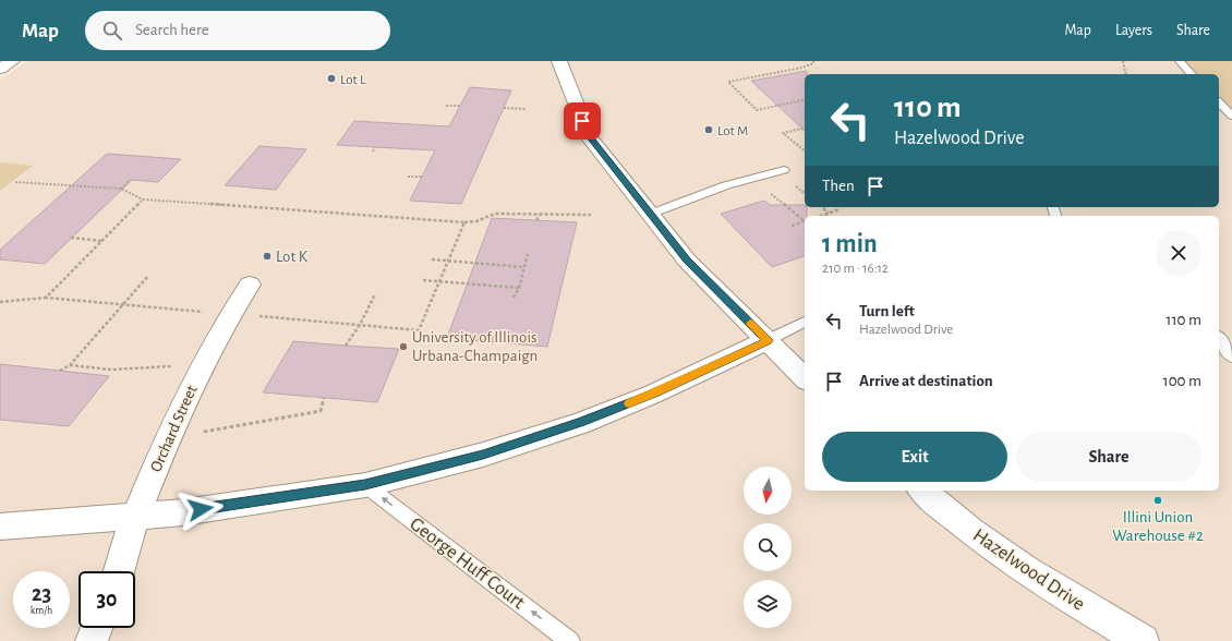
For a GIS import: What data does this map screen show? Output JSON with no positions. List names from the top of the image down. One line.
{"streets":{"street":["Orchard Street","Hazelwood Drive"],"lane":["George Huff Court"]},"one_way":["George Huff Court"],"places":["Lot L","Lot M","Lot K","University of Illinois Urbana-Champaign","Illini Union Warehouse #2"],"north":"bottom","page":{"header":"Map","search":"Search here","nav":["Map","Layers","Share"],"turn":["110 m","Hazelwood Drive"],"then":"Then","heading":["1 min","210 m · 16:12"],"list":[{"name":"Turn left","note":"Hazelwood Drive","value":"110 m"},{"name":"Arrive at destination","value":"100 m"}],"buttons":["Exit","Share"],"speed":"23 km/h","limit":"30"}}
